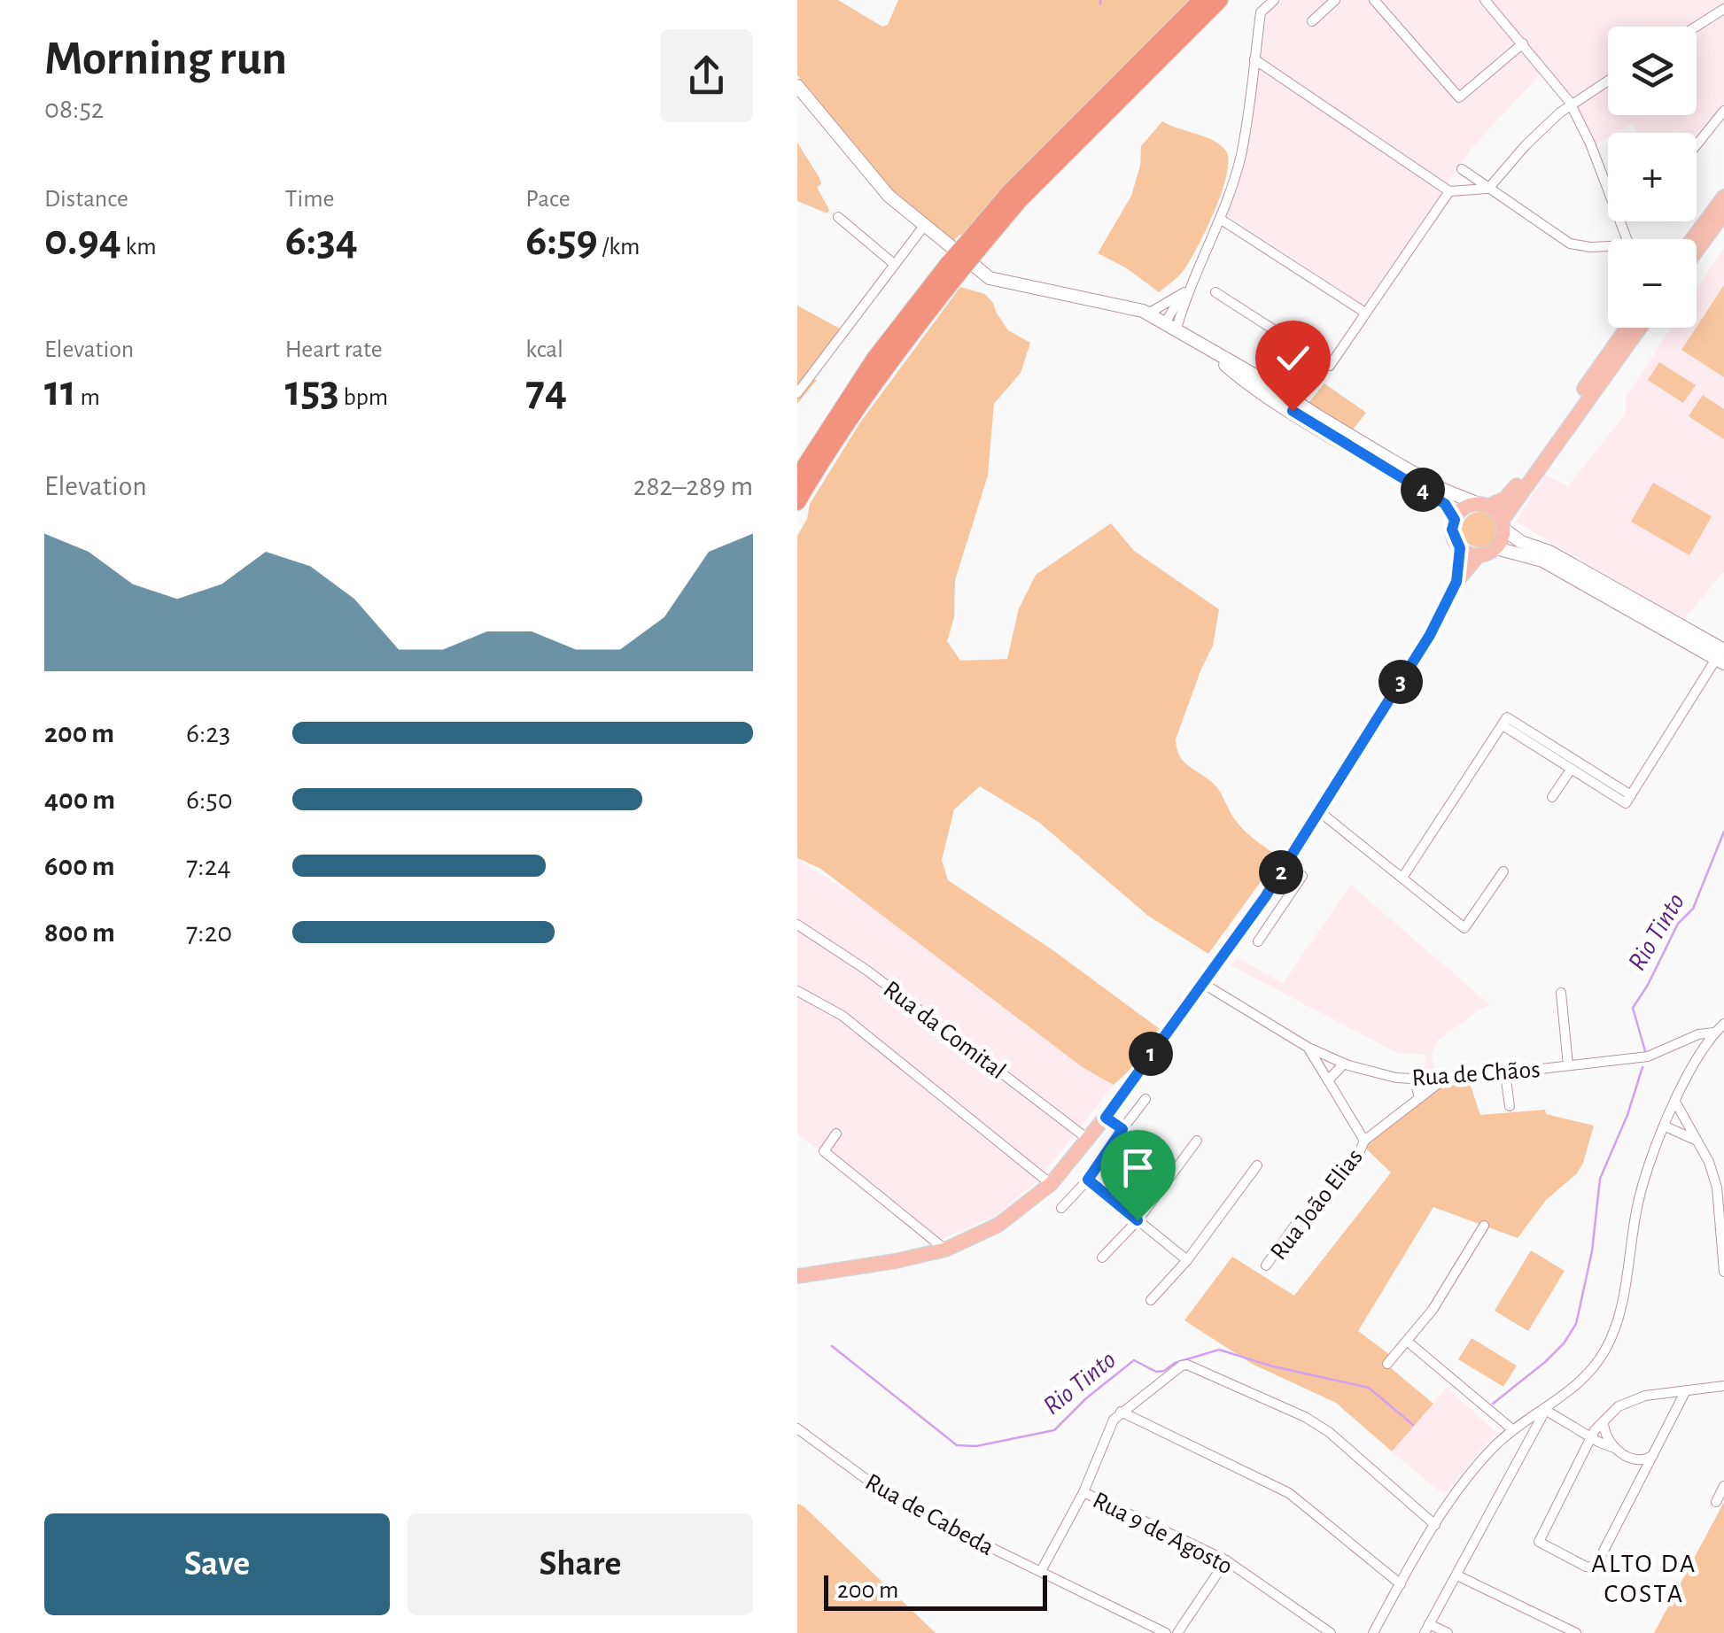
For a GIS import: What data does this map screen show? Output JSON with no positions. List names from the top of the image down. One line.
{"streets":{"street":["Rua da Comital","Rua de Chãos","Rua João Elias","Rua de Cabeda","Rua 9 de Agosto"]},"crossings":[["Rua de Chãos","Rua João Elias"]],"districts":["ALTO DA COSTA"],"water":["Rio Tinto"],"scale_bar":"200 m","page":{"heading":["Morning run","08:52"],"map_buttons":["+","−"],"stats":[["Distance","0.94 km"],["Time","6:34"],["Pace","6:59 /km"],["Elevation","11 m"],["Heart rate","153 bpm"],["kcal","74"]],"chart":["Elevation","282–289 m"],"pins":["4","3","2","1"],"list":[{"name":"200 m","note":"6:23"},{"name":"400 m","note":"6:50"},{"name":"600 m","note":"7:24"},{"name":"800 m","note":"7:20"}],"buttons":["Save","Share"],"scale":"200 m"}}
